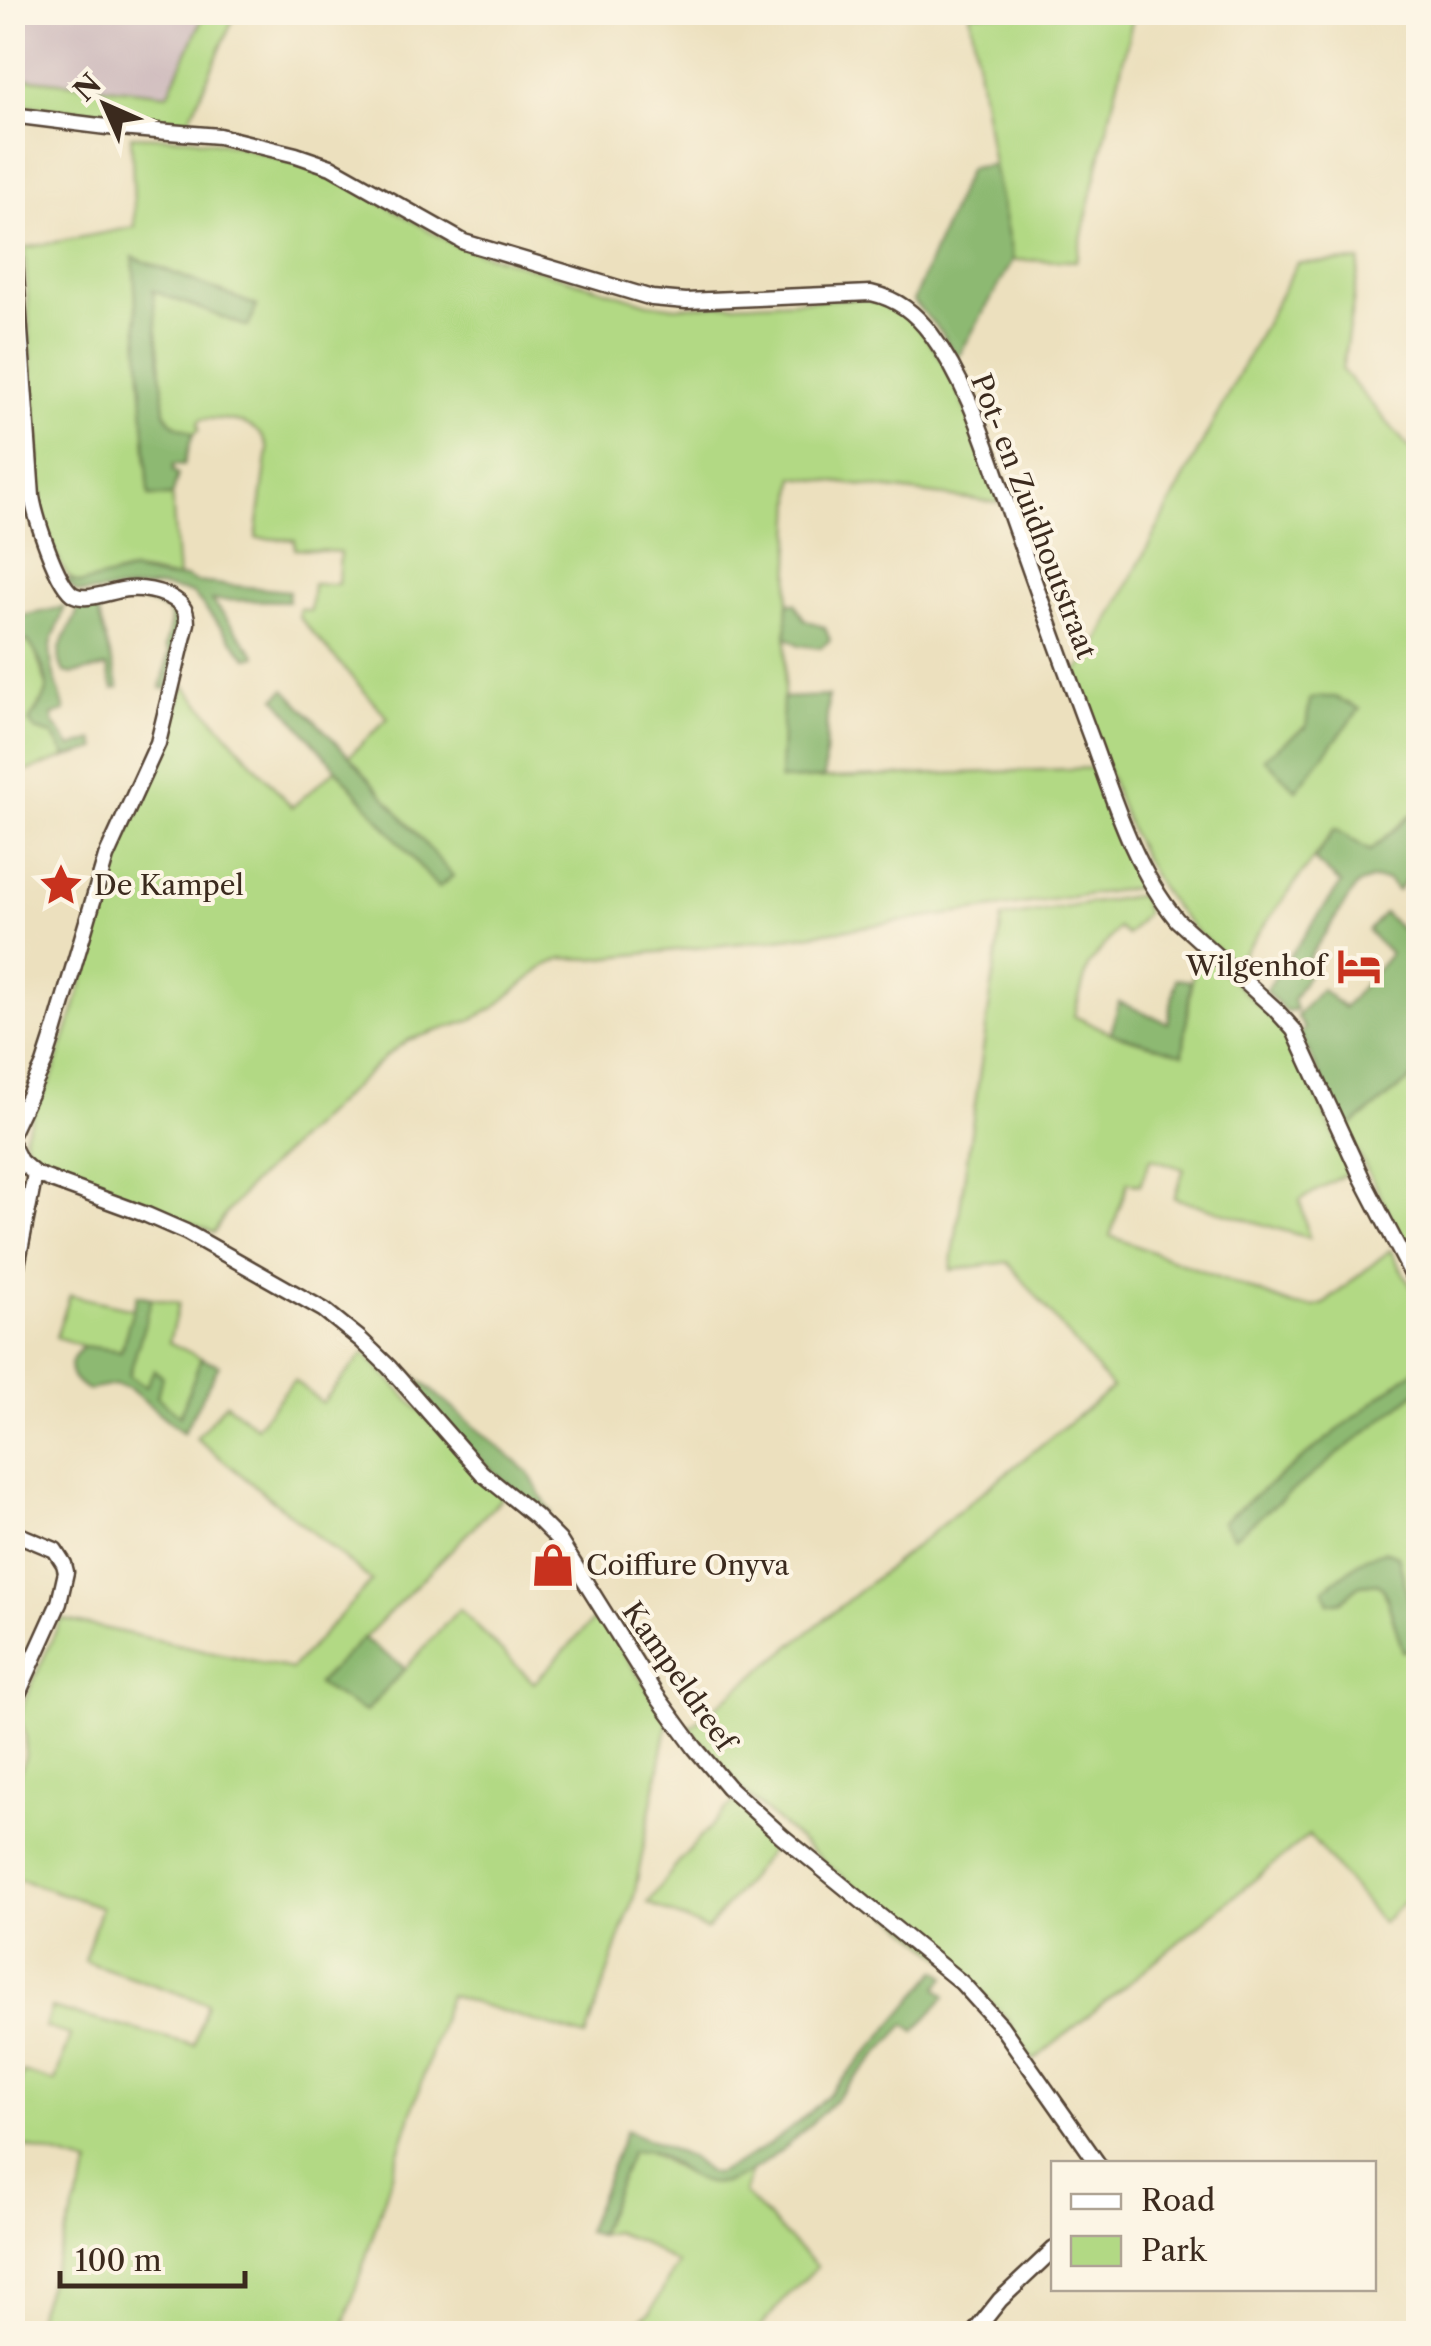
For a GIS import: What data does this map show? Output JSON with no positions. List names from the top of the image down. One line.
{"streets":{"street":["Pot- en Zuidhoutstraat","Kampeldreef"]},"places":{"place":["De Kampel"],"hotel":["Wilgenhof"],"shop":["Coiffure Onyva"]},"legend":["Road","Park"],"scale_bar":"100 m","north":"top left"}
